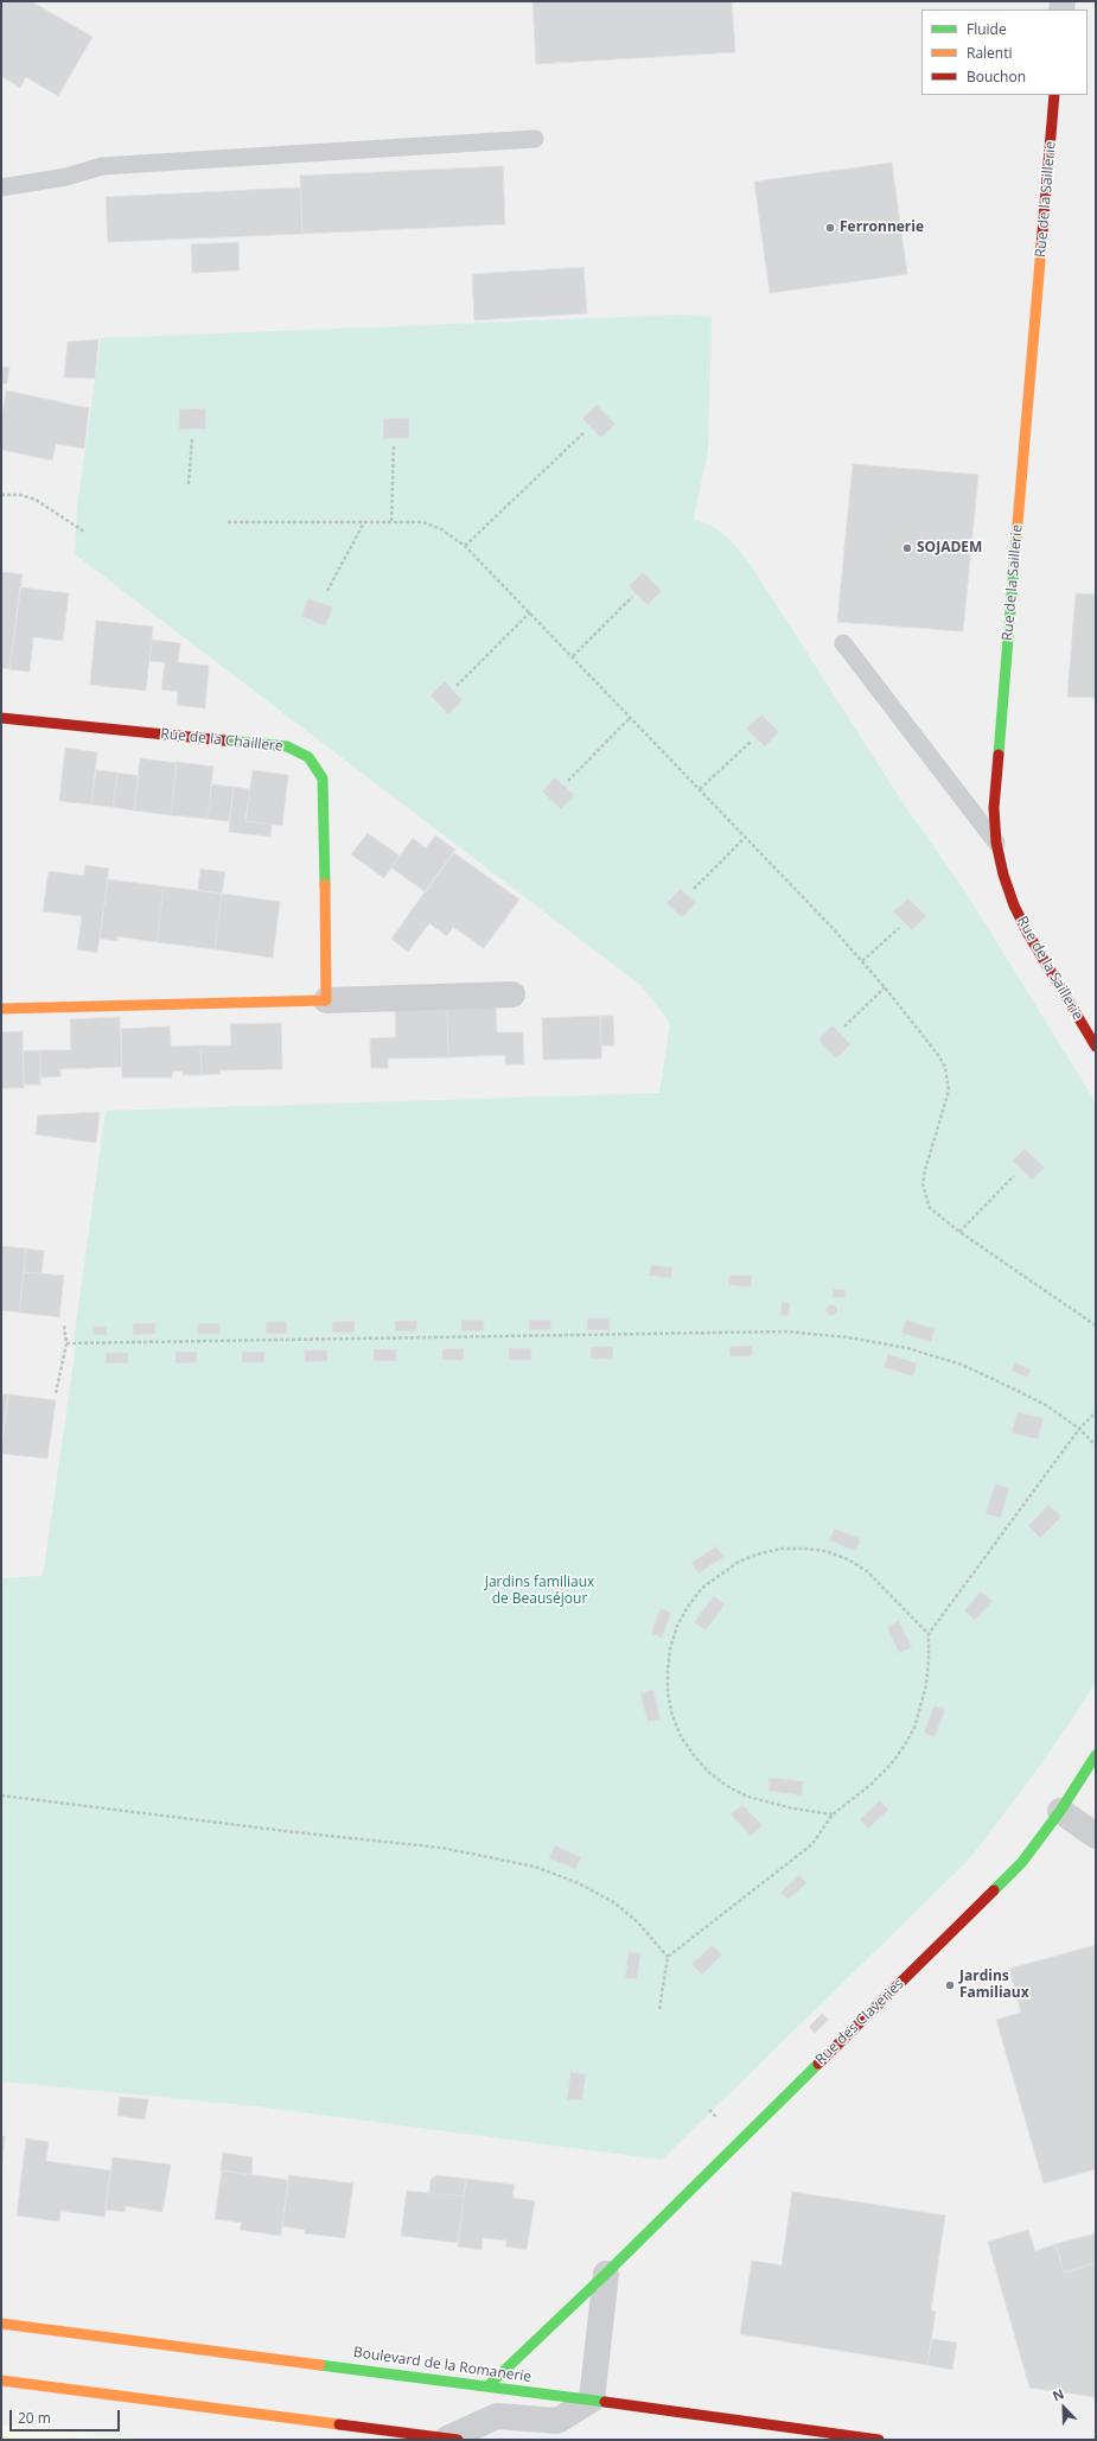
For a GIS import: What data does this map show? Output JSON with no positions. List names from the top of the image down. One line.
{"streets":{"street":["Rue de la Saillerie","Rue de la Chaillere","Rue des Claveries","Boulevard de la Romanerie"]},"crossings":[["Rue des Claveries","Boulevard de la Romanerie"]],"parks":["Jardins familiaux de Beauséjour"],"places":["Ferronnerie","SOJADEM","Jardins Familiaux"],"legend":["Fluide","Ralenti","Bouchon"],"scale_bar":"20 m","north":"top left"}
